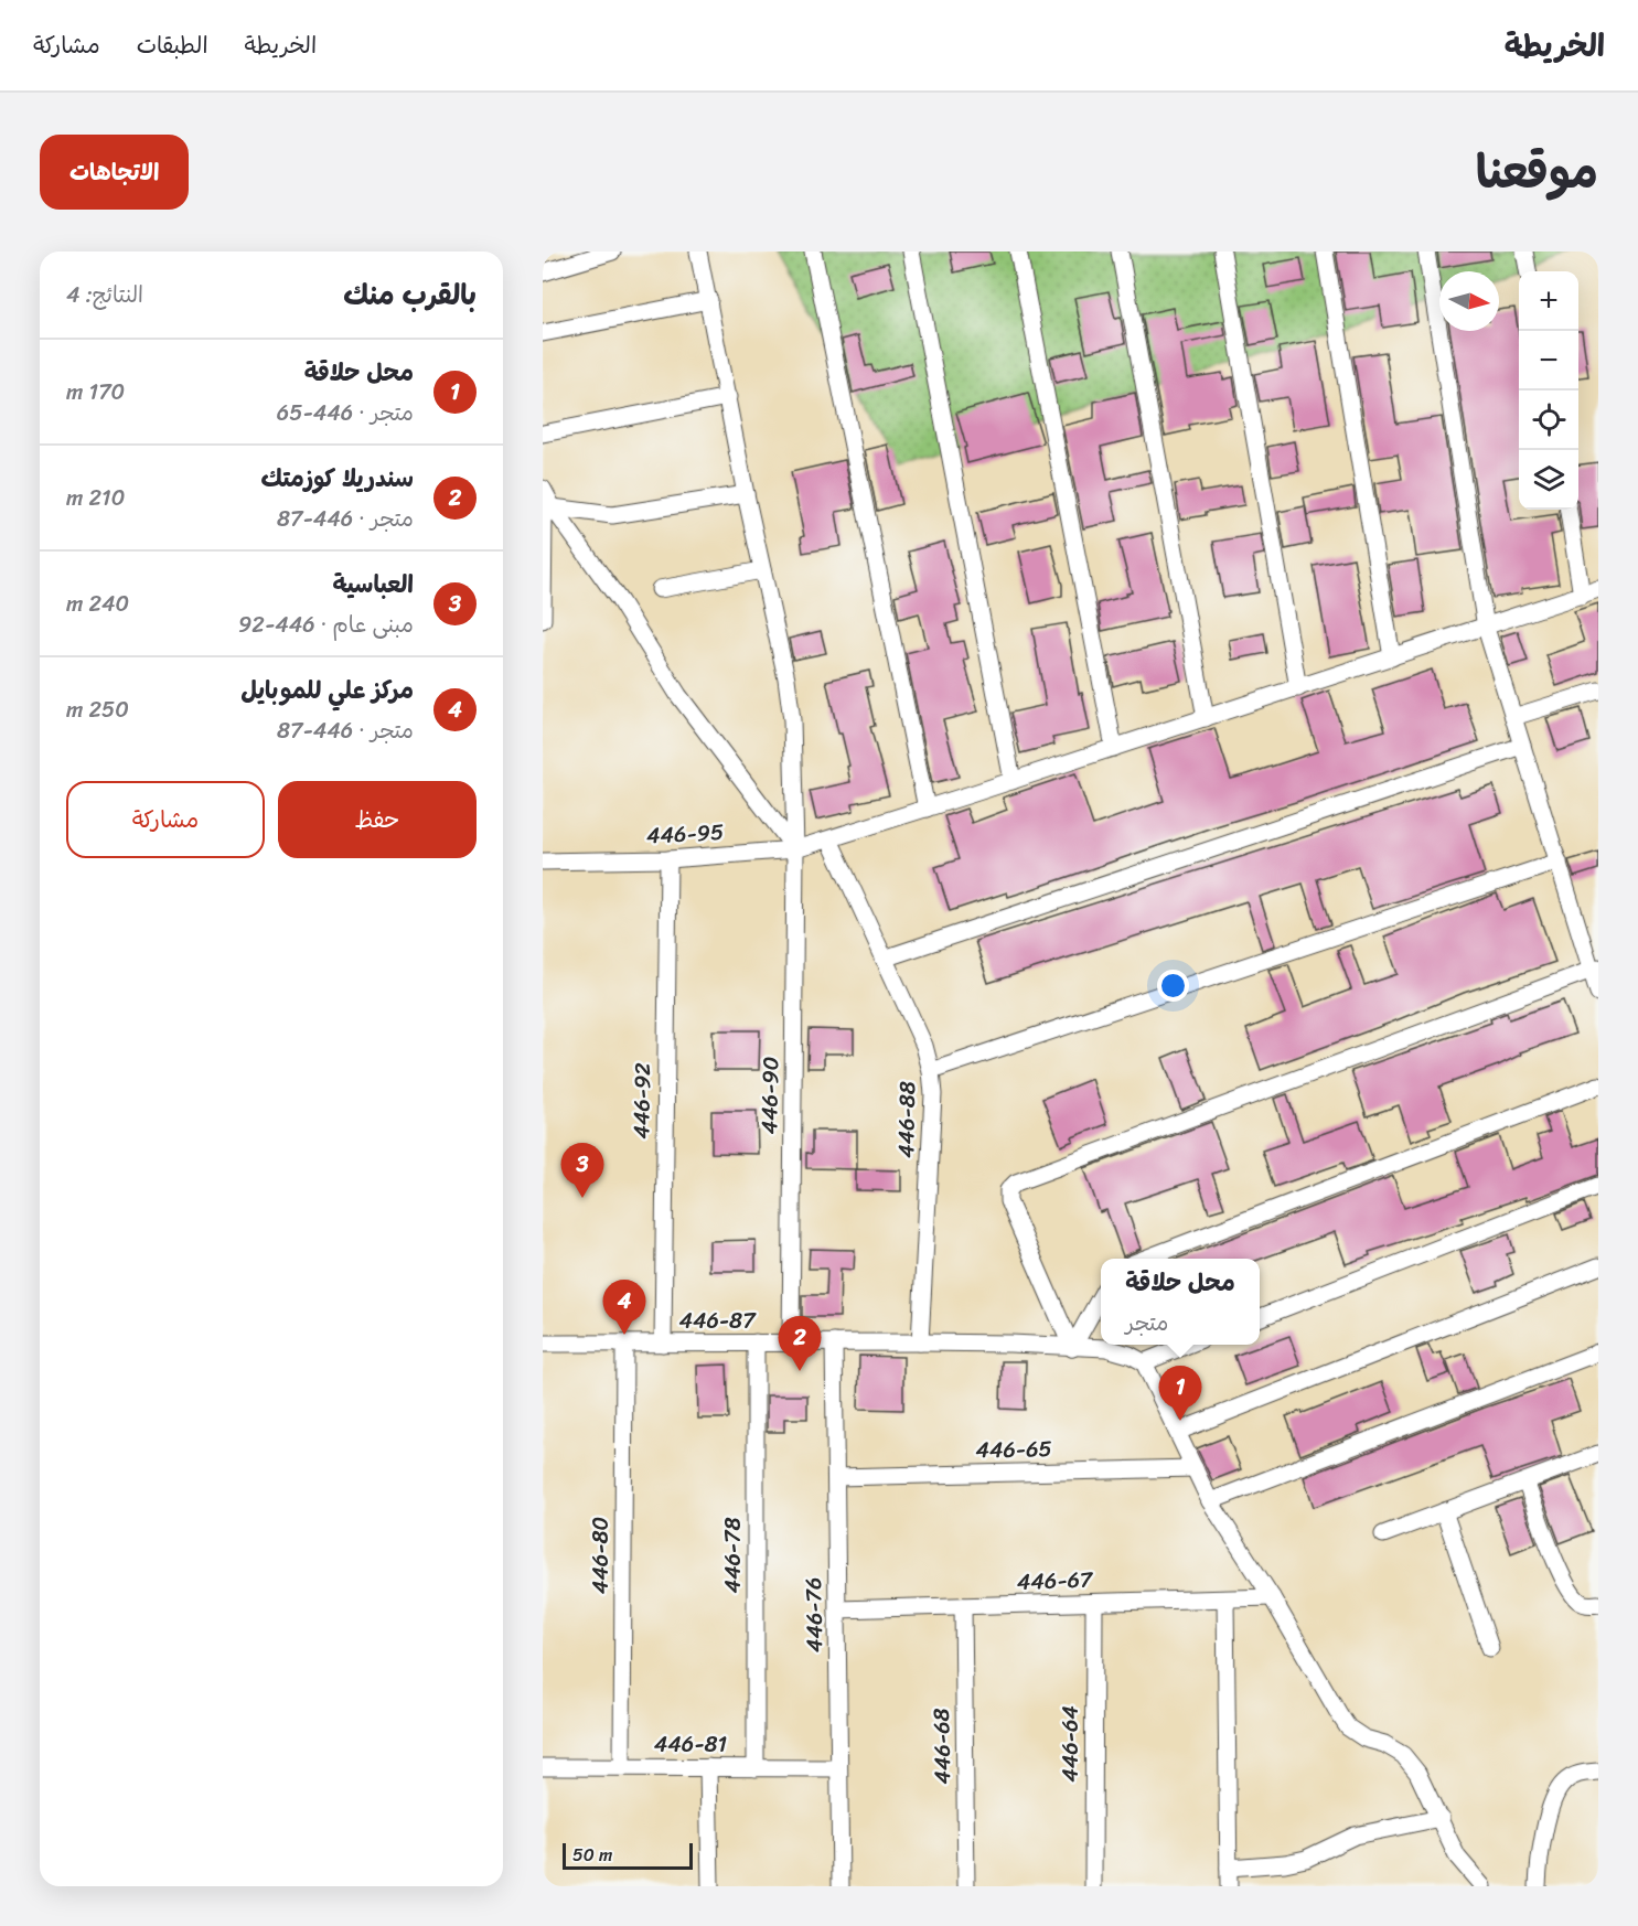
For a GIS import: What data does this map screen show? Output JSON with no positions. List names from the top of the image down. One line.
{"streets":{"street":["446-95","446-90","446-92","446-88","446-87","446-65","446-80","446-78","446-67","446-76","446-81","446-64","446-68"]},"crossings":[["446-95","446-90"],["446-95","446-92"],["446-95","446-88"],["446-90","446-87"],["446-92","446-87"],["446-88","446-87"],["446-87","446-80"],["446-87","446-78"],["446-87","446-76"],["446-65","446-76"],["446-80","446-81"],["446-78","446-81"],["446-67","446-76"],["446-67","446-64"],["446-67","446-68"],["446-76","446-81"]],"scale_bar":"50 m","north":"right","page":{"header":"الخريطة","nav":["الخريطة","الطبقات","مشاركة"],"title":"موقعنا","buttons":["الاتجاهات",["حفظ","مشاركة"]],"heading":["بالقرب منك","النتائج: 4"],"map_buttons":["+","−"],"list":[{"mark":"1","name":"محل حلاقة","note":"متجر · 446-65","value":"170 m"},{"mark":"2","name":"سندريلا كوزمتك","note":"متجر · 446-87","value":"210 m"},{"mark":"3","name":"العباسية","note":"مبنى عام · 446-92","value":"240 m"},{"mark":"4","name":"مركز علي للموبايل","note":"متجر · 446-87","value":"250 m"}],"pins":["3","4","2","1"],"popup":["محل حلاقة","متجر"],"scale":"50 m"}}
